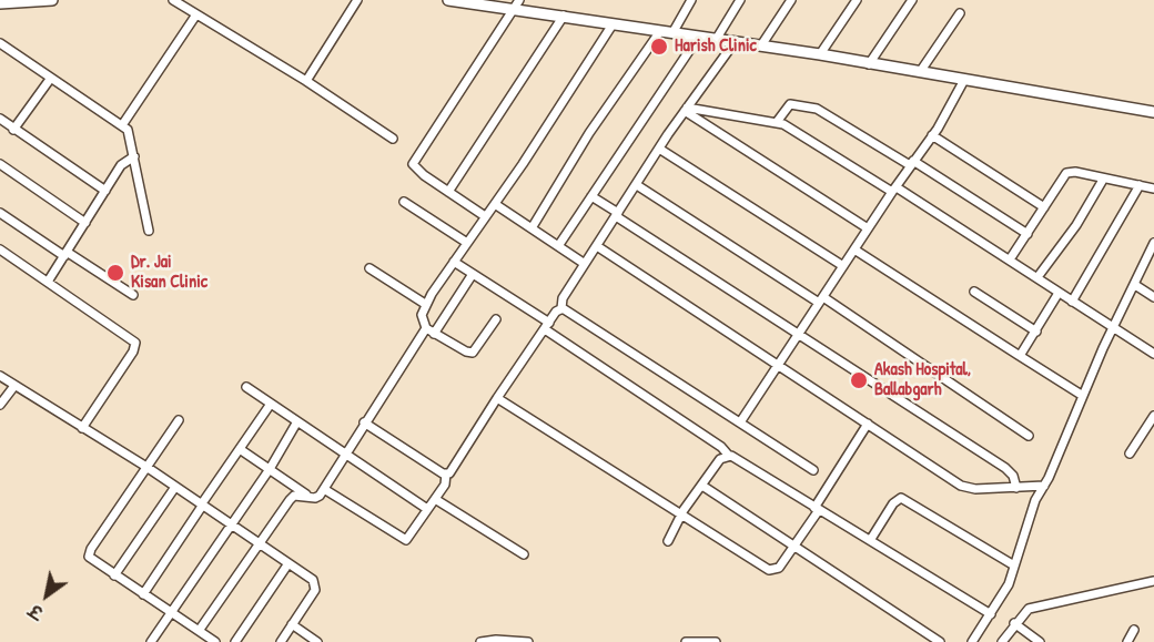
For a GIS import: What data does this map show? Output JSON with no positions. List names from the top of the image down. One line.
{"places":["Harish Clinic","Dr. Jai Kisan Clinic","Akash Hospital, Ballabgarh"],"north":"bottom left"}
